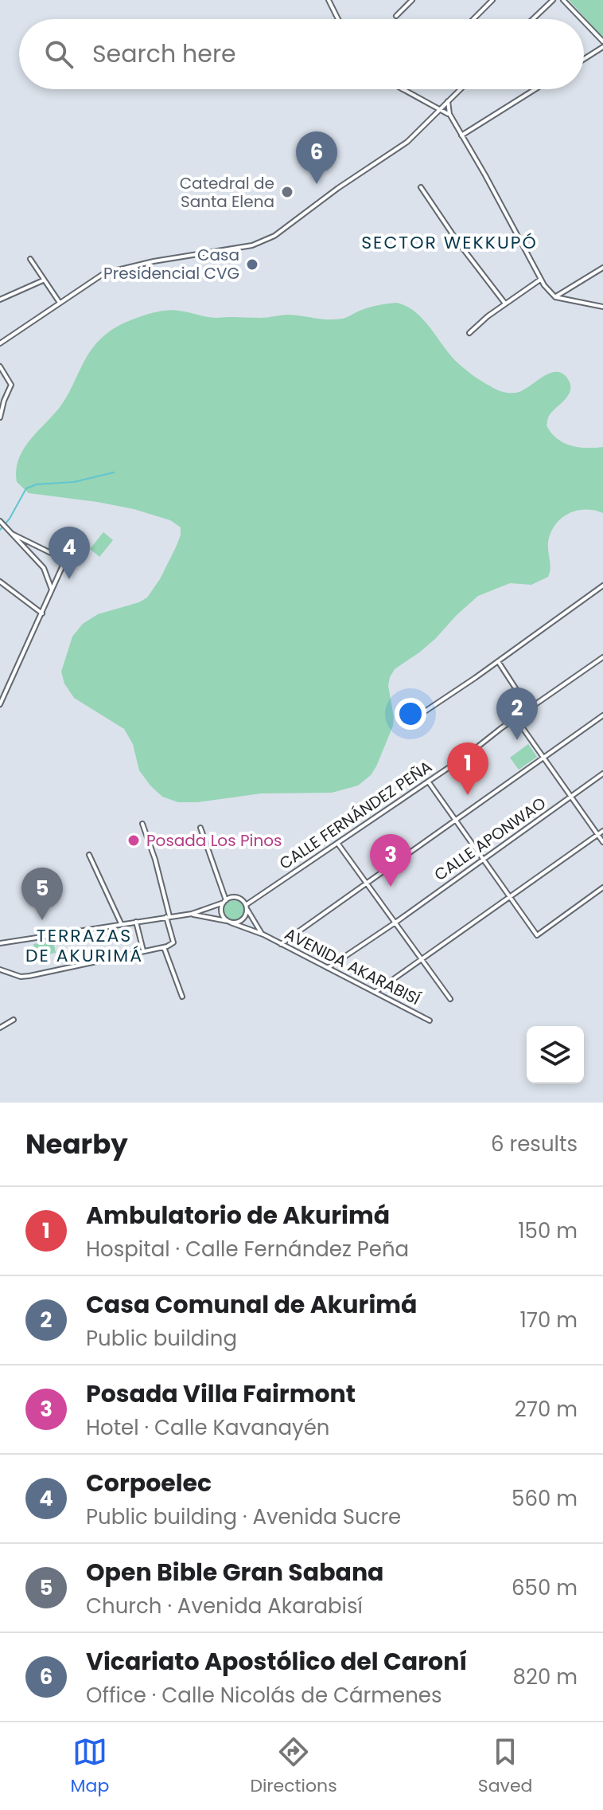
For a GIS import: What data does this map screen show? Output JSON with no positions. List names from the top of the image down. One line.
{"streets":{"street":["CALLE FERNÁNDEZ PEÑA","CALLE APONWAO","AVENIDA AKARABISÍ"]},"crossings":[["CALLE FERNÁNDEZ PEÑA","AVENIDA AKARABISÍ"],["CALLE APONWAO","AVENIDA AKARABISÍ"]],"districts":["SECTOR WEKKUPÓ","TERRAZAS DE AKURIMÁ"],"places":["Catedral de Santa Elena","Casa Presidencial CVG","Posada Los Pinos"],"page":{"search":"Search here","pins":["6","4","2","1","3","5"],"heading":["Nearby","6 results"],"list":[{"mark":"1","name":"Ambulatorio de Akurimá","note":"Hospital · Calle Fernández Peña","value":"150 m"},{"mark":"2","name":"Casa Comunal de Akurimá","note":"Public building","value":"170 m"},{"mark":"3","name":"Posada Villa Fairmont","note":"Hotel · Calle Kavanayén","value":"270 m"},{"mark":"4","name":"Corpoelec","note":"Public building · Avenida Sucre","value":"560 m"},{"mark":"5","name":"Open Bible Gran Sabana","note":"Church · Avenida Akarabisí","value":"650 m"},{"mark":"6","name":"Vicariato Apostólico del Caroní","note":"Office · Calle Nicolás de Cármenes","value":"820 m"}],"nav":["Map","Directions","Saved"]}}
